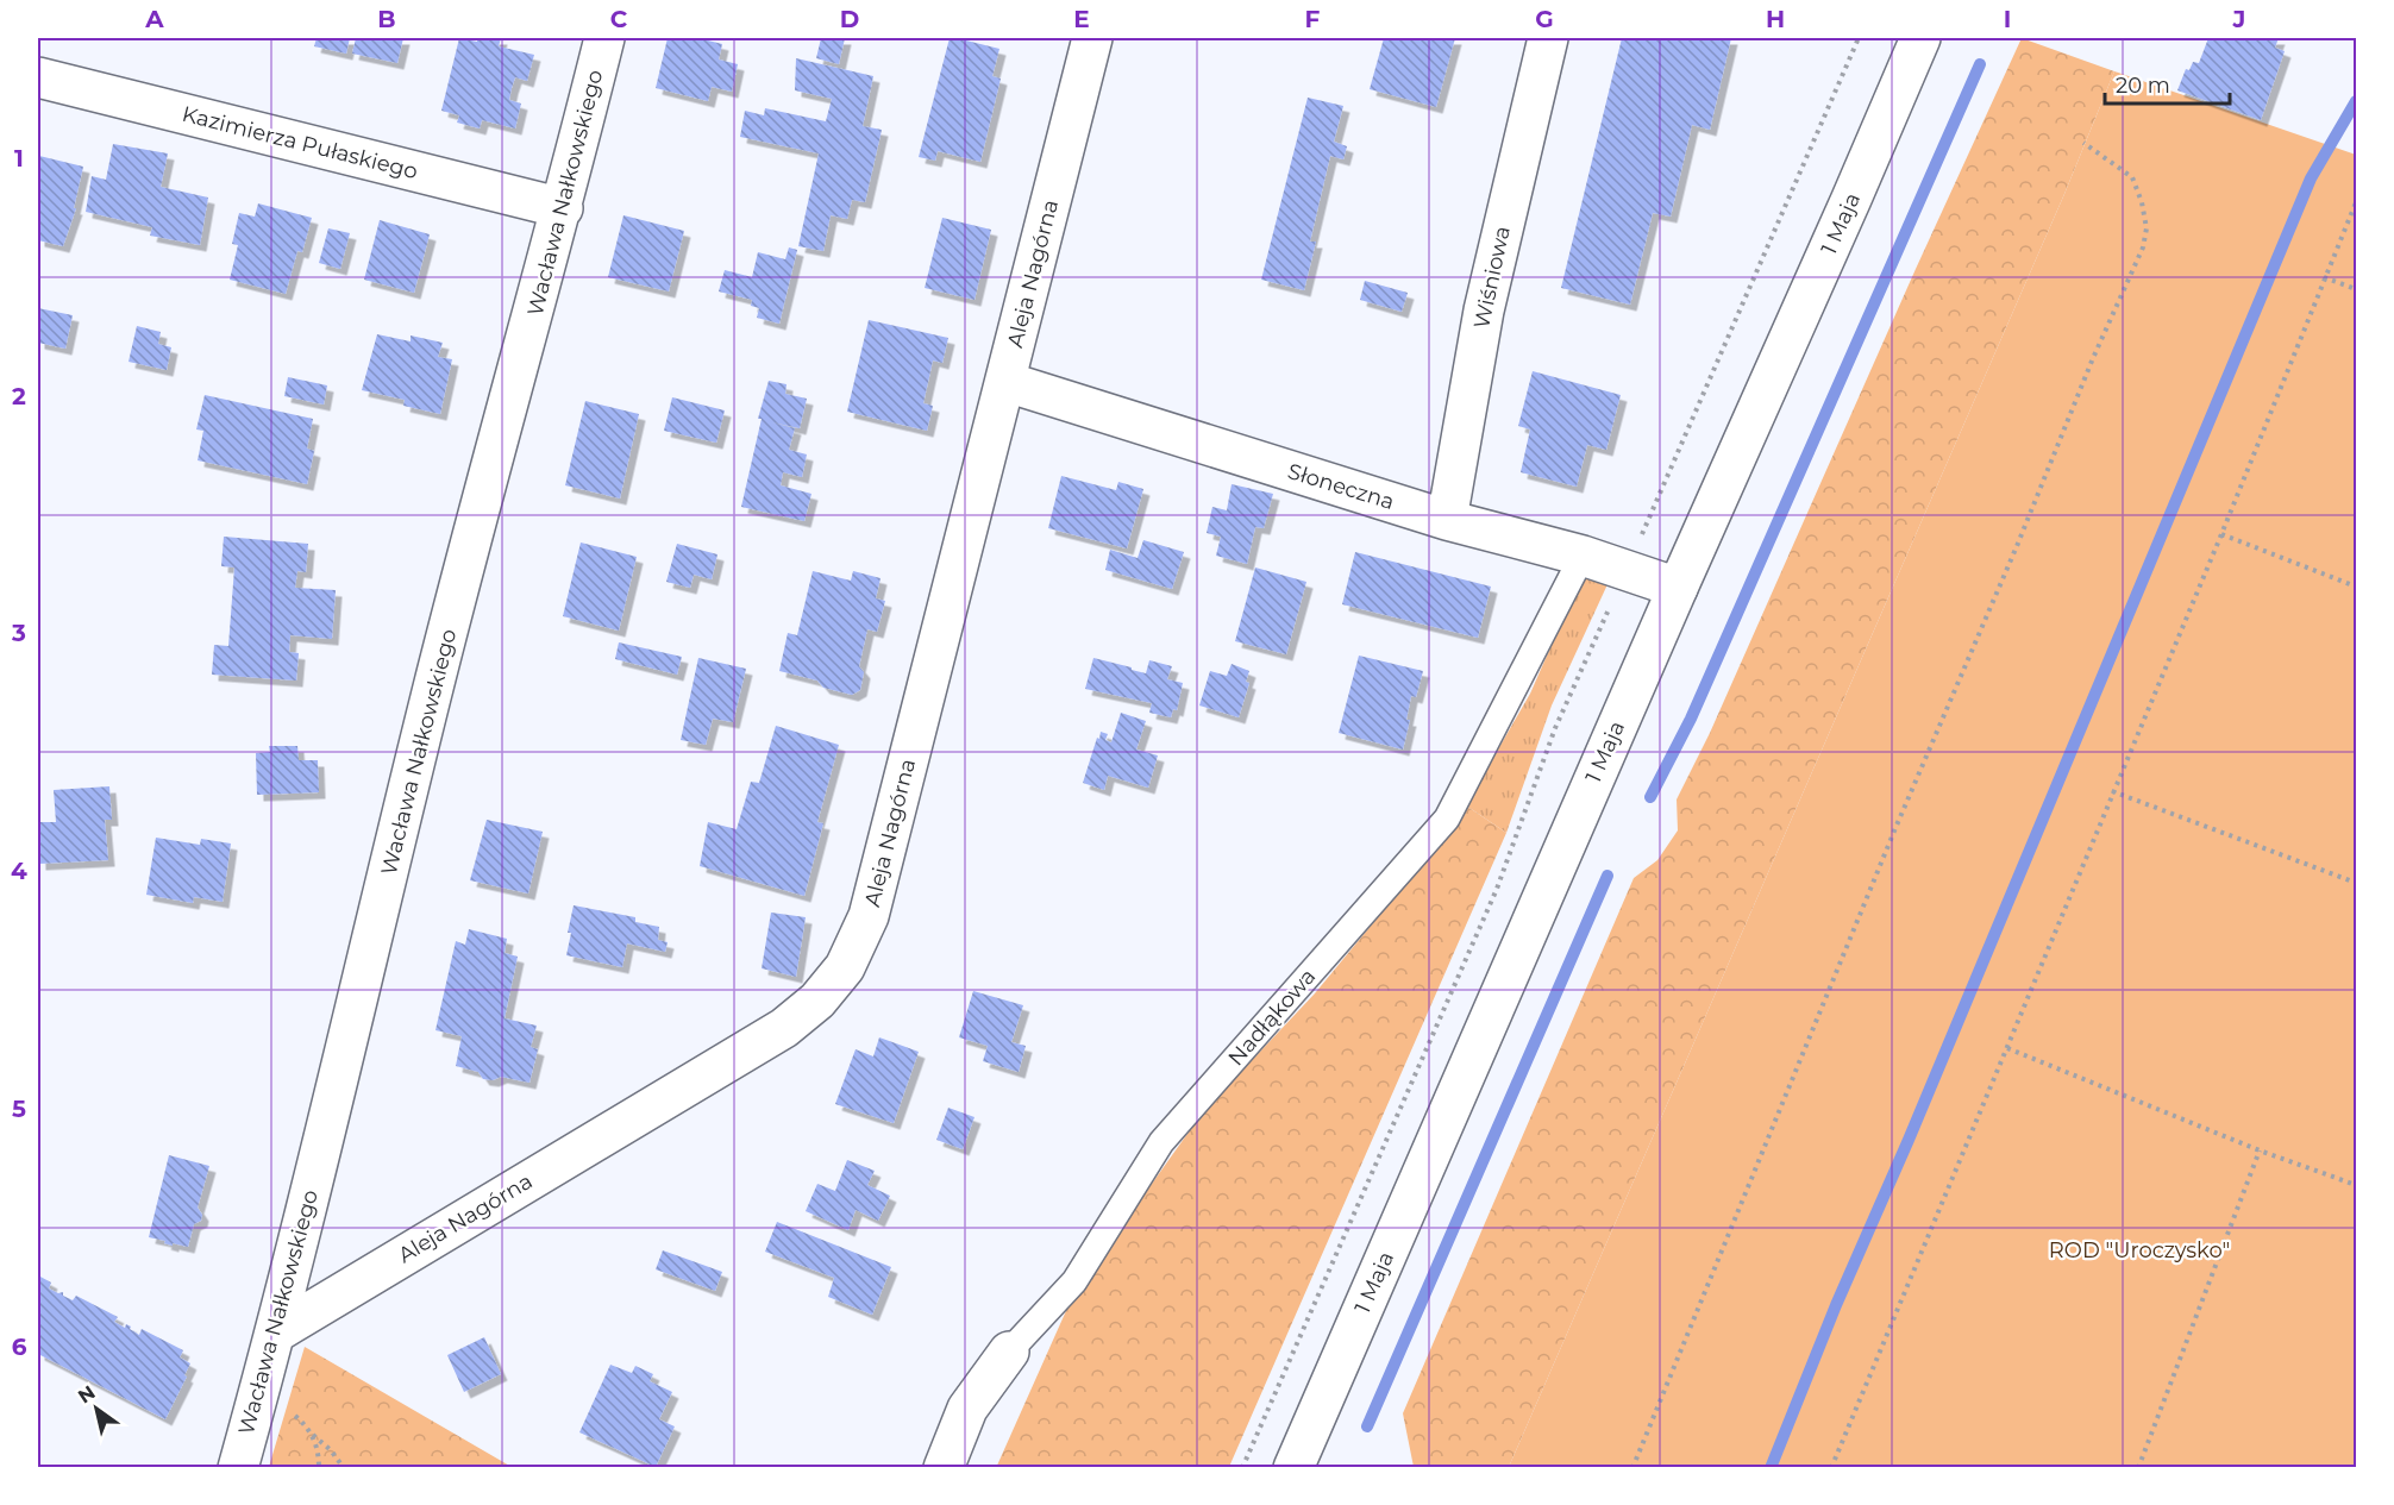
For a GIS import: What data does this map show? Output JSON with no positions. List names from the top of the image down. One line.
{"streets":{"street":["Kazimierza Pułaskiego","Wacława Nałkowskiego","1 Maja","Aleja Nagórna","Wiśniowa","Słoneczna","Nadłąkowa"]},"crossings":[["Kazimierza Pułaskiego","Wacława Nałkowskiego"],["Wacława Nałkowskiego","Aleja Nagórna"],["1 Maja","Słoneczna"],["Aleja Nagórna","Słoneczna"],["Wiśniowa","Słoneczna"],["Słoneczna","Nadłąkowa"]],"parks":["ROD \"Uroczysko\""],"scale_bar":"20 m","north":"top left","grid":{"columns":["A","B","C","D","E","F","G","H","I","J"],"rows":["1","2","3","4","5","6"]}}
